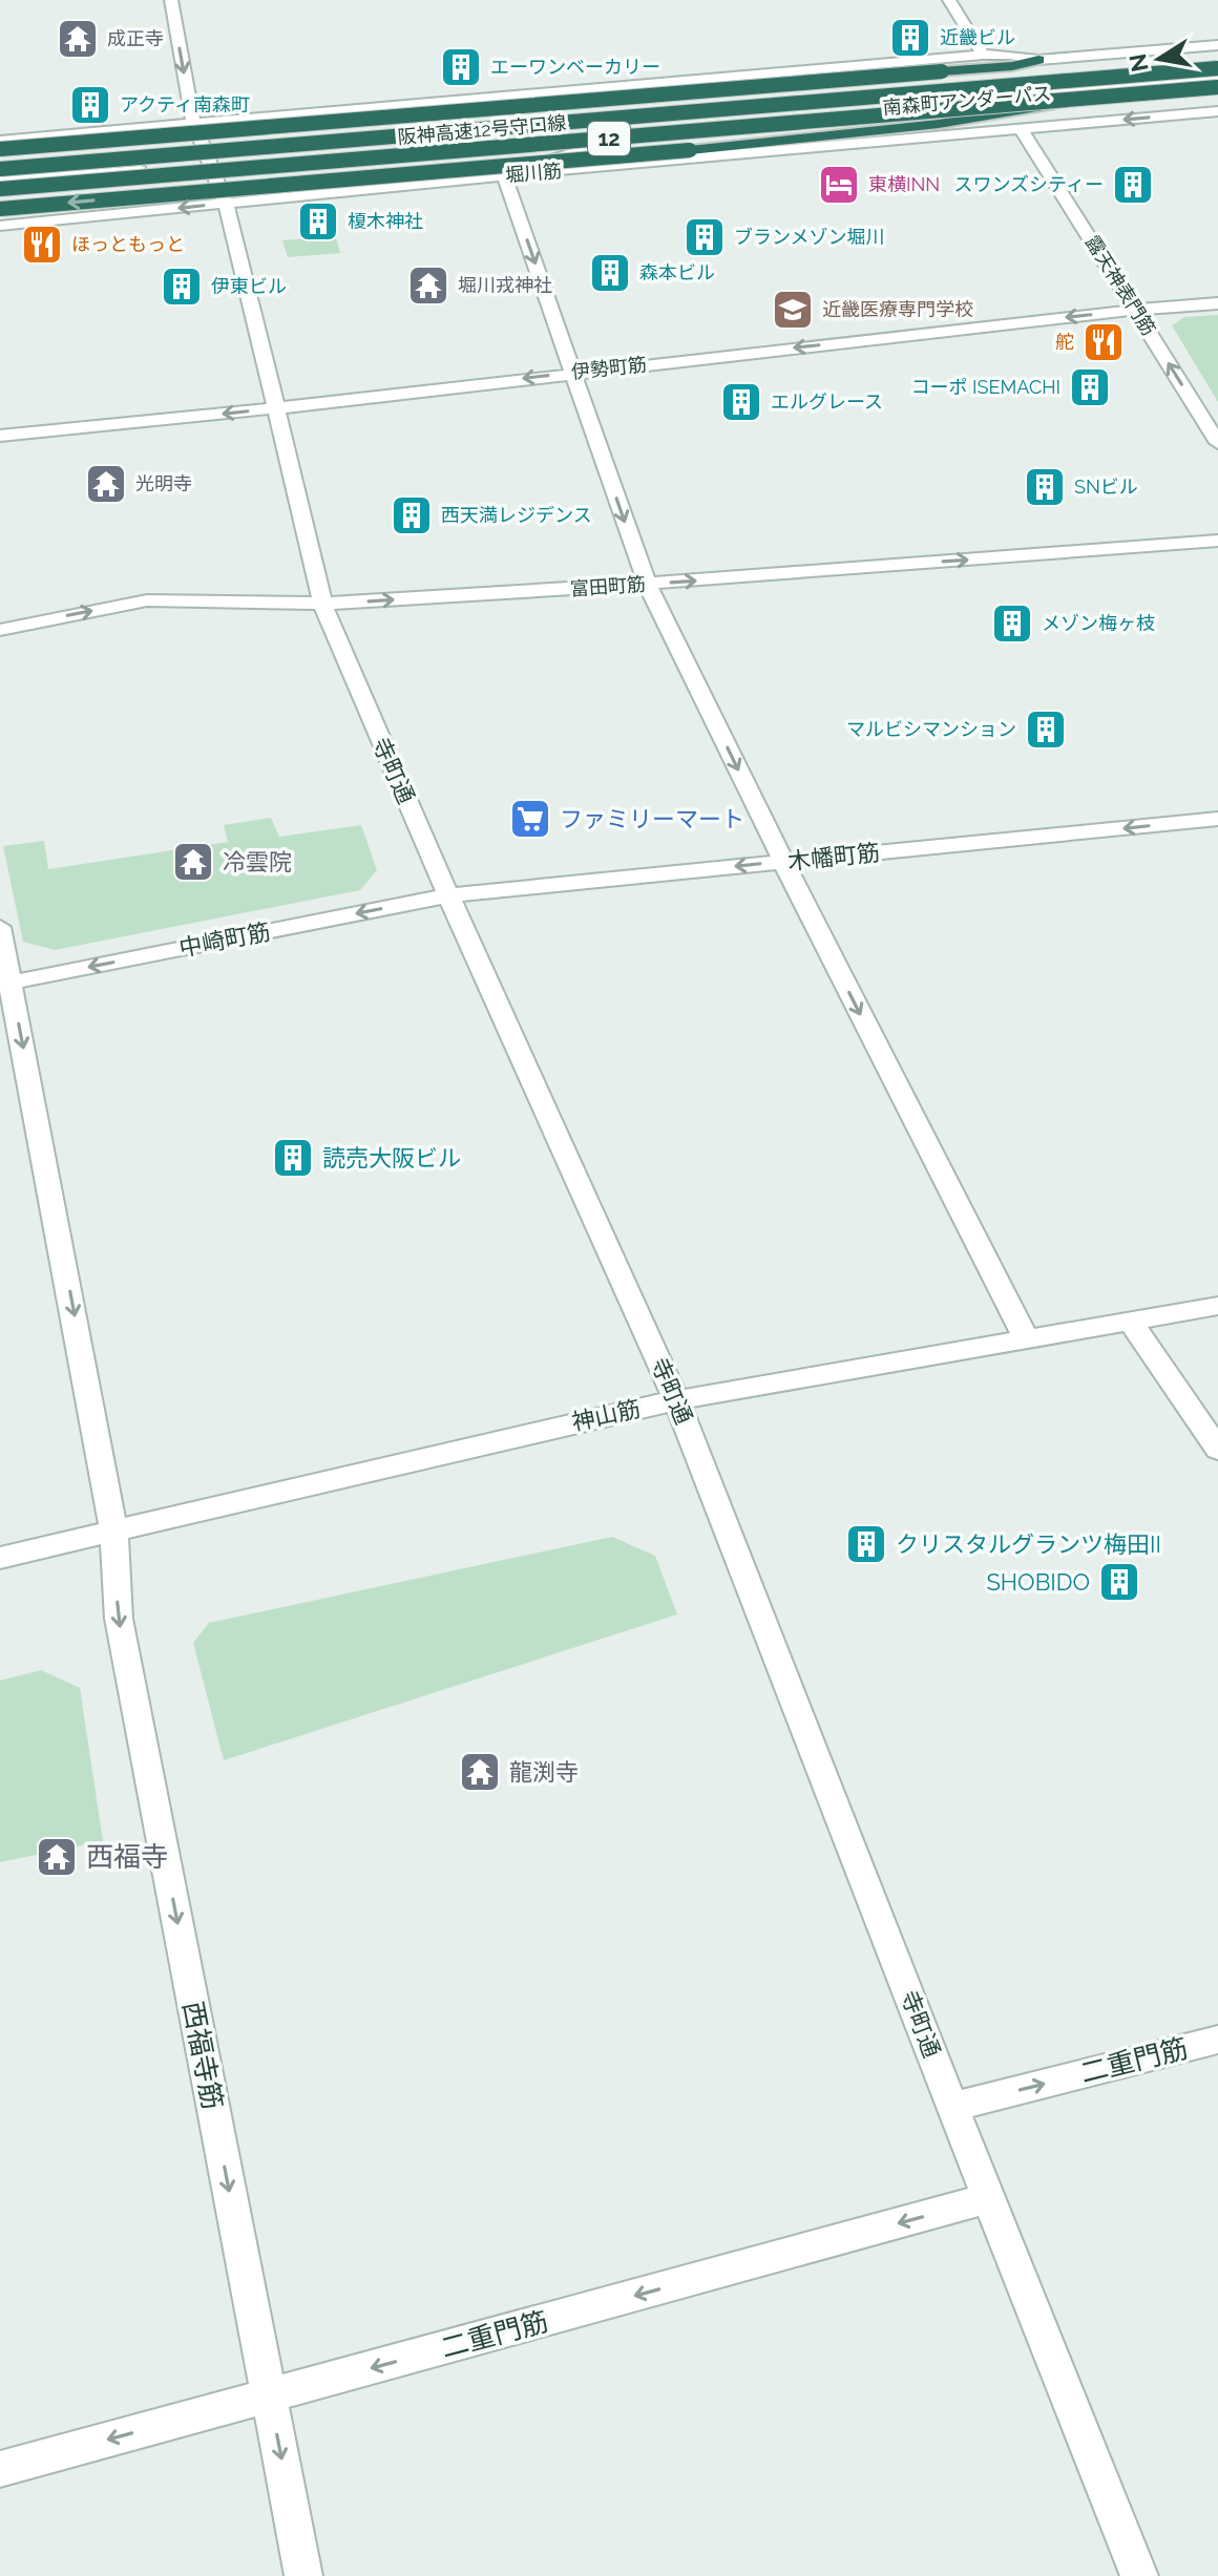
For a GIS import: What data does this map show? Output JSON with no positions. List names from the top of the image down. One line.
{"streets":{"highway":["阪神高速12号守口線","12"],"street":["南森町アンダーパス","堀川筋","露天神表門筋","伊勢町筋","富田町筋","寺町通","木幡町筋","中崎町筋","神山筋","西福寺筋","二重門筋"]},"crossings":[["堀川筋","露天神表門筋"],["堀川筋","寺町通"],["露天神表門筋","伊勢町筋"],["伊勢町筋","寺町通"],["富田町筋","寺町通"],["寺町通","木幡町筋"],["寺町通","中崎町筋"],["寺町通","神山筋"],["寺町通","二重門筋"],["木幡町筋","中崎町筋"],["中崎町筋","西福寺筋"],["神山筋","西福寺筋"],["西福寺筋","二重門筋"]],"one_way":["露天神表門筋","伊勢町筋","富田町筋","木幡町筋","中崎町筋","西福寺筋"],"places":{"building":["近畿ビル","エーワンベーカリー","アクティ南森町","スワンズシティー","榎木神社","ブランメゾン堀川","森本ビル","伊東ビル","コーポ ISEMACHI","エルグレース","SNビル","西天満レジデンス","メゾン梅ヶ枝","マルビシマンション","読売大阪ビル","クリスタルグランツ梅田II","SHOBIDO"],"temple":["成正寺","堀川戎神社","光明寺","冷雲院","龍渕寺","西福寺"],"hotel":["東横INN"],"restaurant":["ほっともっと","舵"],"school or university":["近畿医療専門学校"],"supermarket":["ファミリーマート"]},"north":"left"}
